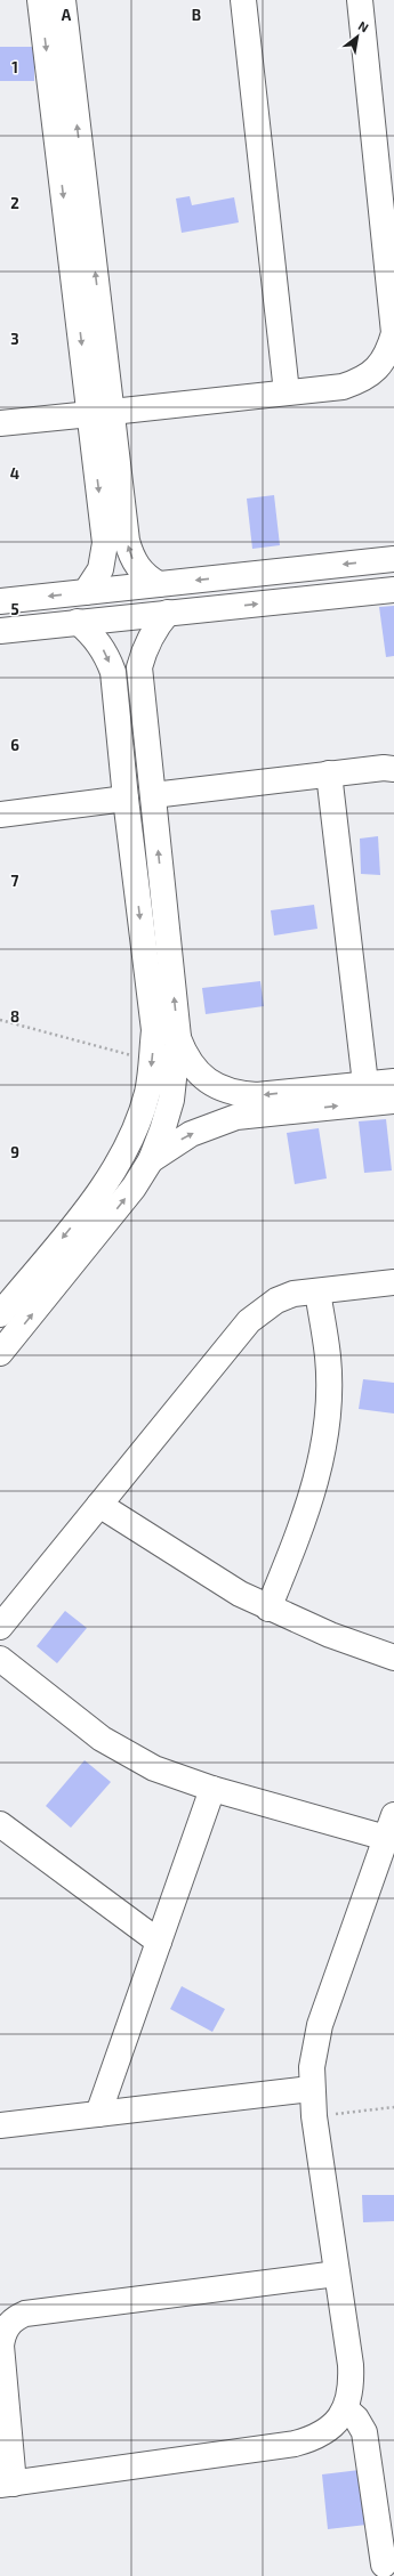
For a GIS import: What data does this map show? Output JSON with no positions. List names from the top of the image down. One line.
{"north":"top right","grid":{"columns":["A","B"],"rows":["1","2","3","4","5","6","7","8","9"]}}
